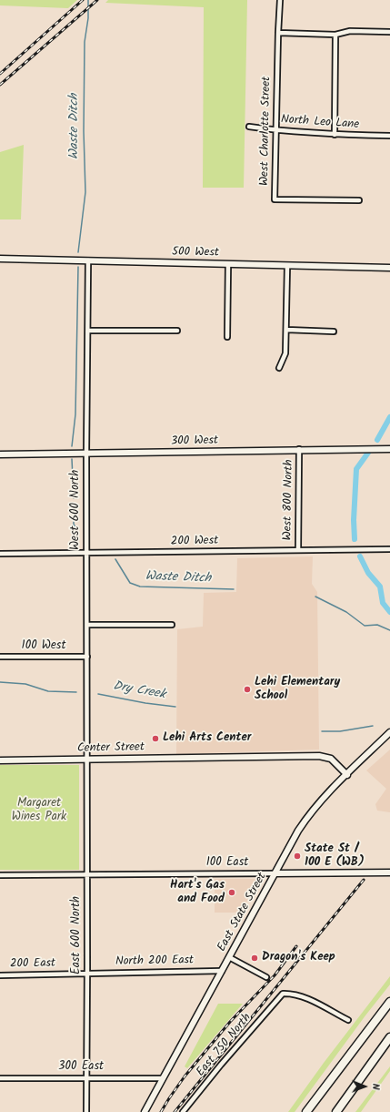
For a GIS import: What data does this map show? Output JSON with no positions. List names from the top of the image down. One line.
{"streets":{"street":["North Leo Lane","West Charlotte Street","500 West","300 West","West 800 North","West 600 North","200 West","100 West","Center Street","100 East","East State Street","East 600 North","North 200 East","200 East","East 750 North","300 East"]},"crossings":[["North Leo Lane","West Charlotte Street"],["500 West","West 600 North"],["300 West","West 800 North"],["300 West","West 600 North"],["West 800 North","200 West"],["West 600 North","200 West"],["West 600 North","100 West"],["West 600 North","Center Street"],["West 600 North","East 600 North"],["Center Street","East State Street"],["Center Street","East 600 North"],["100 East","East State Street"],["100 East","East 600 North"],["East State Street","North 200 East"],["East State Street","300 East"],["East 600 North","North 200 East"],["East 600 North","200 East"],["East 600 North","300 East"],["North 200 East","200 East"]],"water":["Waste Ditch","Dry Creek"],"parks":["Margaret Wines Park"],"places":["Lehi Elementary School","Lehi Arts Center","State St / 100 E (WB)","Hart's Gas and Food","Dragon's Keep"],"north":"right"}
